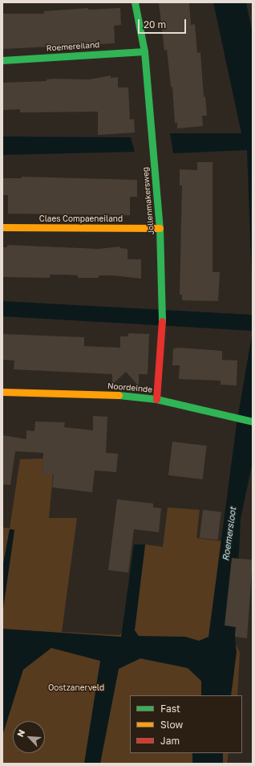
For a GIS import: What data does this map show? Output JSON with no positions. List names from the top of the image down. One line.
{"streets":{"street":["Roemereiland","Jollenmakersweg","Claes Compaeneiland","Noordeinde"]},"crossings":[["Roemereiland","Jollenmakersweg"],["Jollenmakersweg","Claes Compaeneiland"],["Jollenmakersweg","Noordeinde"]],"water":["Roemersloot"],"parks":["Oostzanerveld"],"legend":["Fast","Slow","Jam"],"scale_bar":"20 m","north":"top left"}
